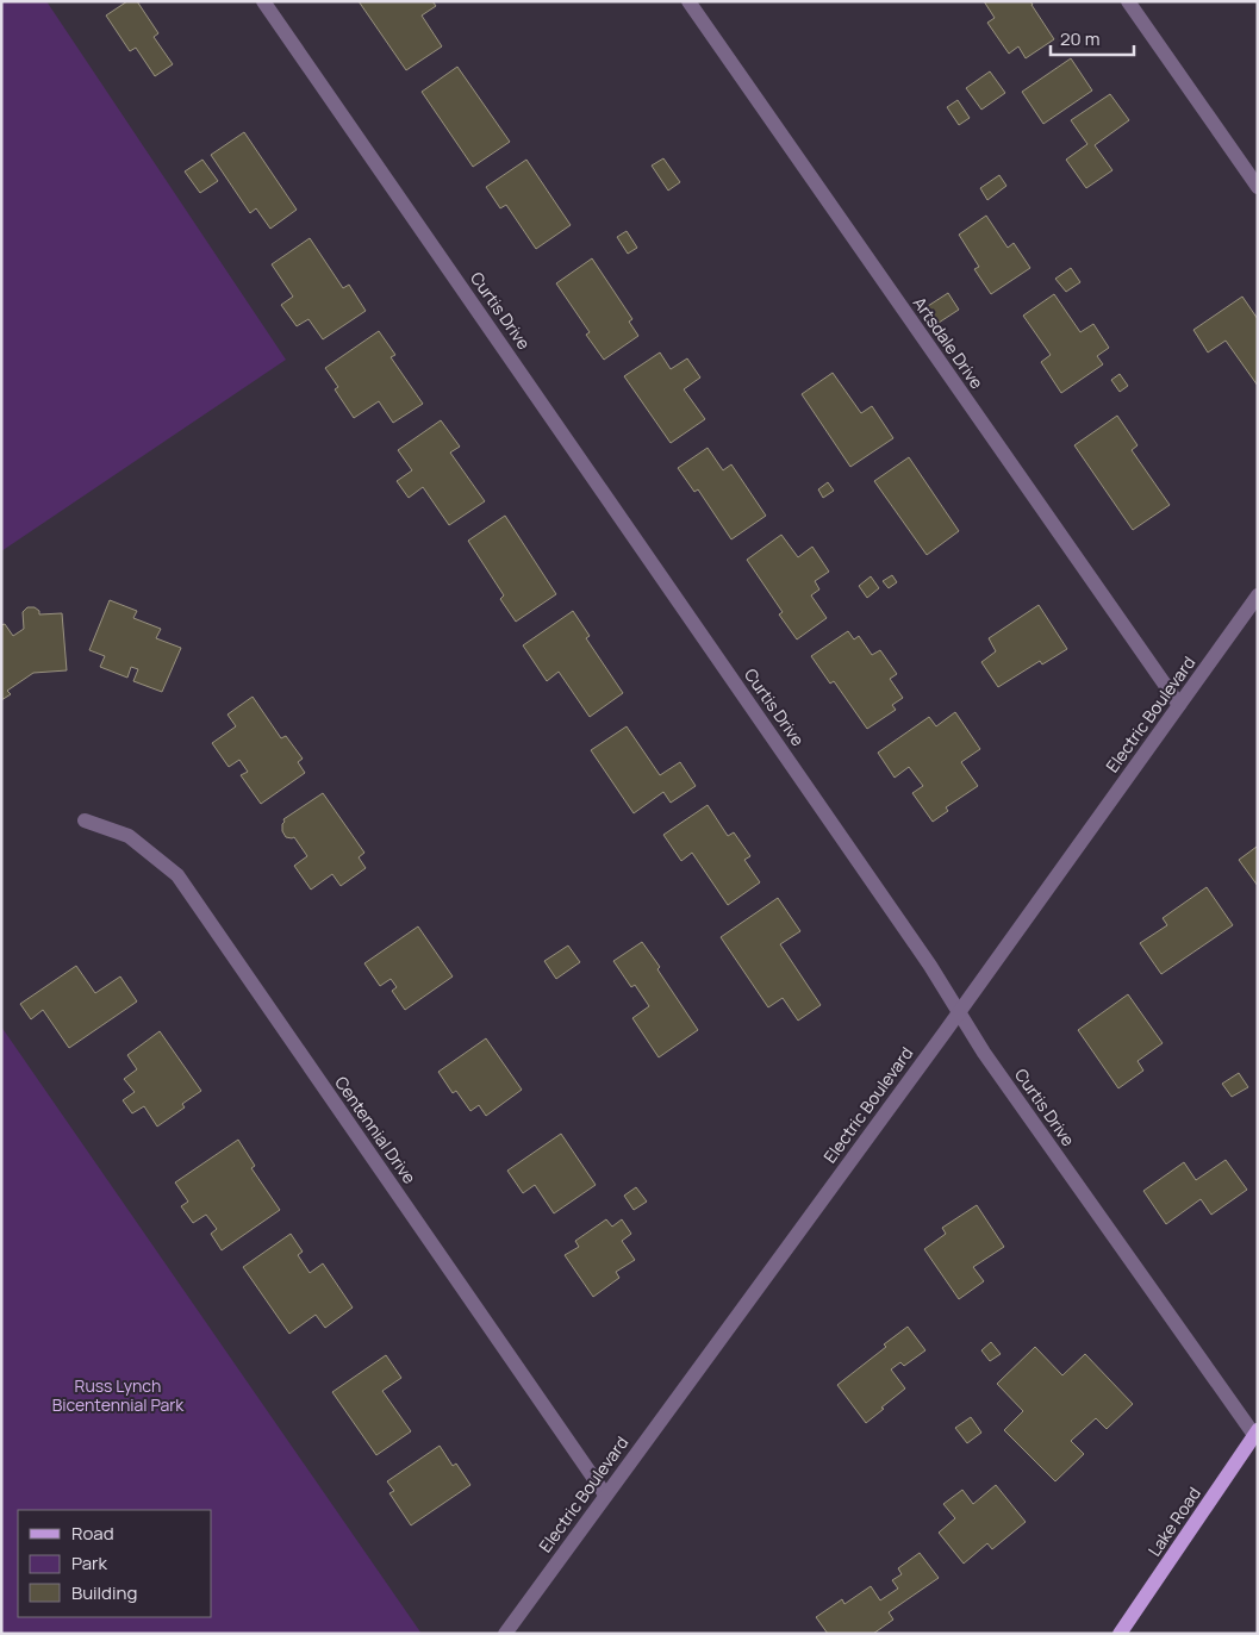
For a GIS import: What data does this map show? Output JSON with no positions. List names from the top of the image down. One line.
{"streets":{"main road":["Lake Road"],"street":["Curtis Drive","Artsdale Drive","Electric Boulevard","Centennial Drive"]},"crossings":[["Curtis Drive","Electric Boulevard"],["Curtis Drive","Lake Road"],["Artsdale Drive","Electric Boulevard"],["Electric Boulevard","Centennial Drive"]],"parks":["Russ Lynch Bicentennial Park"],"legend":["Road","Park","Building"],"scale_bar":"20 m"}
